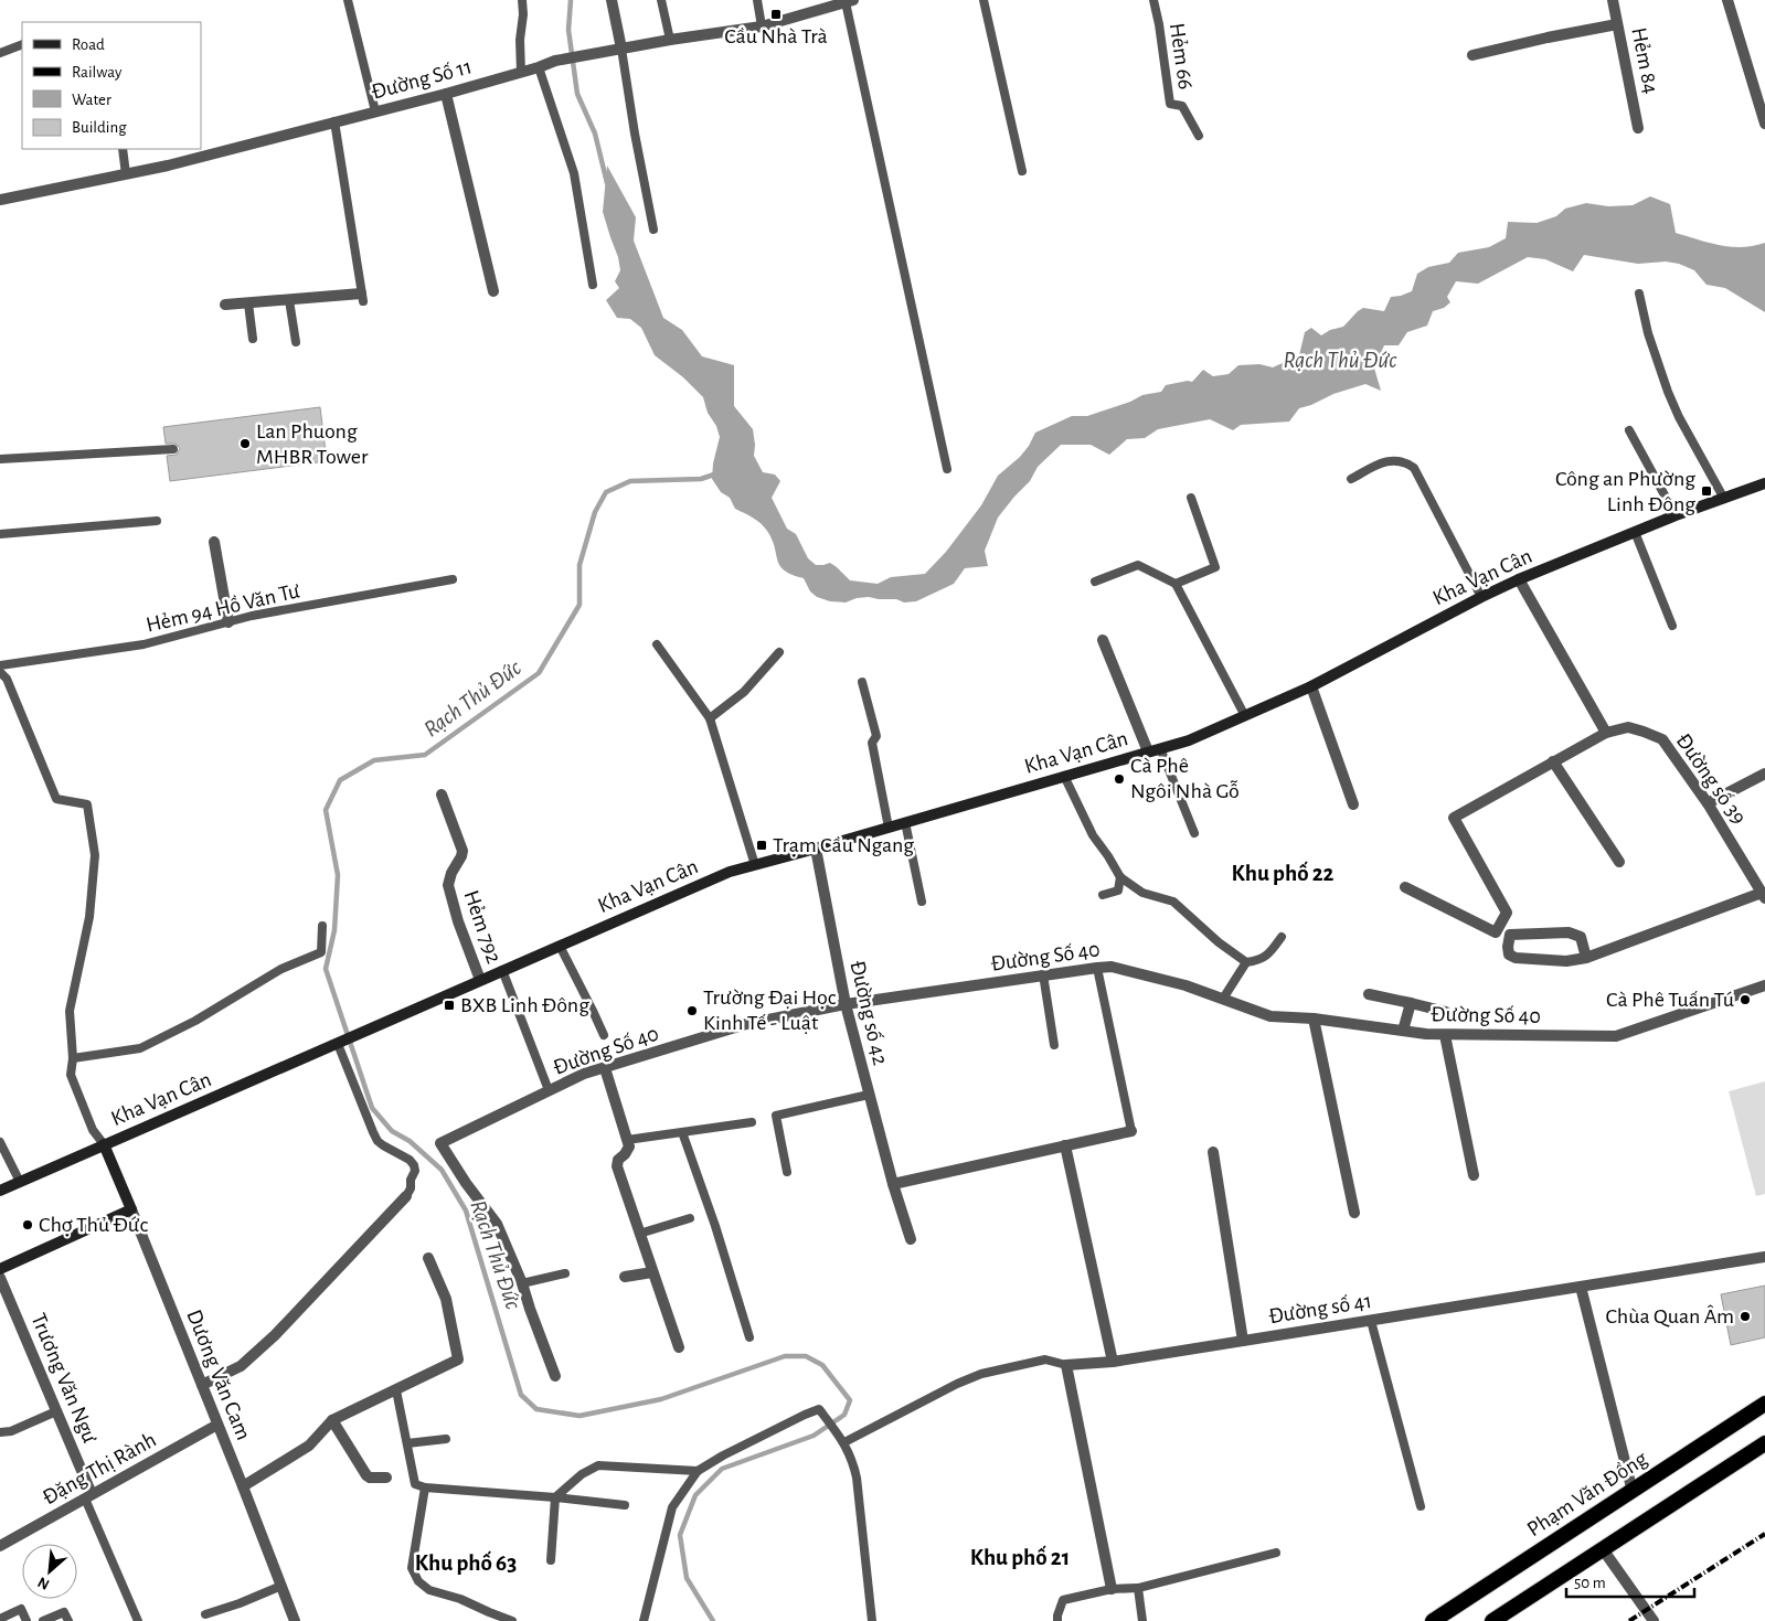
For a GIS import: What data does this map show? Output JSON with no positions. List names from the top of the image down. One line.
{"streets":{"highway":["Phạm Văn Đồng"],"main road":["Kha Vạn Cân","Dương Văn Cam"],"street":["Hẻm 84","Đường Số 11","Đường số 39","Hẻm 792","Đường Số 40","Đường số 42","Đường số 41","Trương Văn Ngư","Đặng Thị Rành"],"lane":["Hẻm 66","Hẻm 94 Hồ Văn Tư"]},"crossings":[["Kha Vạn Cân","Hẻm 792"],["Kha Vạn Cân","Đường số 42"],["Kha Vạn Cân","Dương Văn Cam"],["Đường Số 40","Đường số 42"],["Dương Văn Cam","Đặng Thị Rành"],["Trương Văn Ngư","Đặng Thị Rành"]],"districts":["Khu phố 22","Khu phố 21","Khu phố 63"],"water":["Rạch Thủ Đức"],"places":{"transit":["Cầu Nhà Trà","Công an Phường Linh Đông","Trạm Cầu Ngang","BXB Linh Đông"],"other":["Lan Phuong MHBR Tower","Cà Phê Ngôi Nhà Gỗ","Cà Phê Tuấn Tú","Trường Đại Học Kinh Tế - Luật","Chợ Thủ Đức","Chùa Quan Âm"]},"legend":["Road","Railway","Water","Building"],"scale_bar":"50 m","north":"bottom left"}
